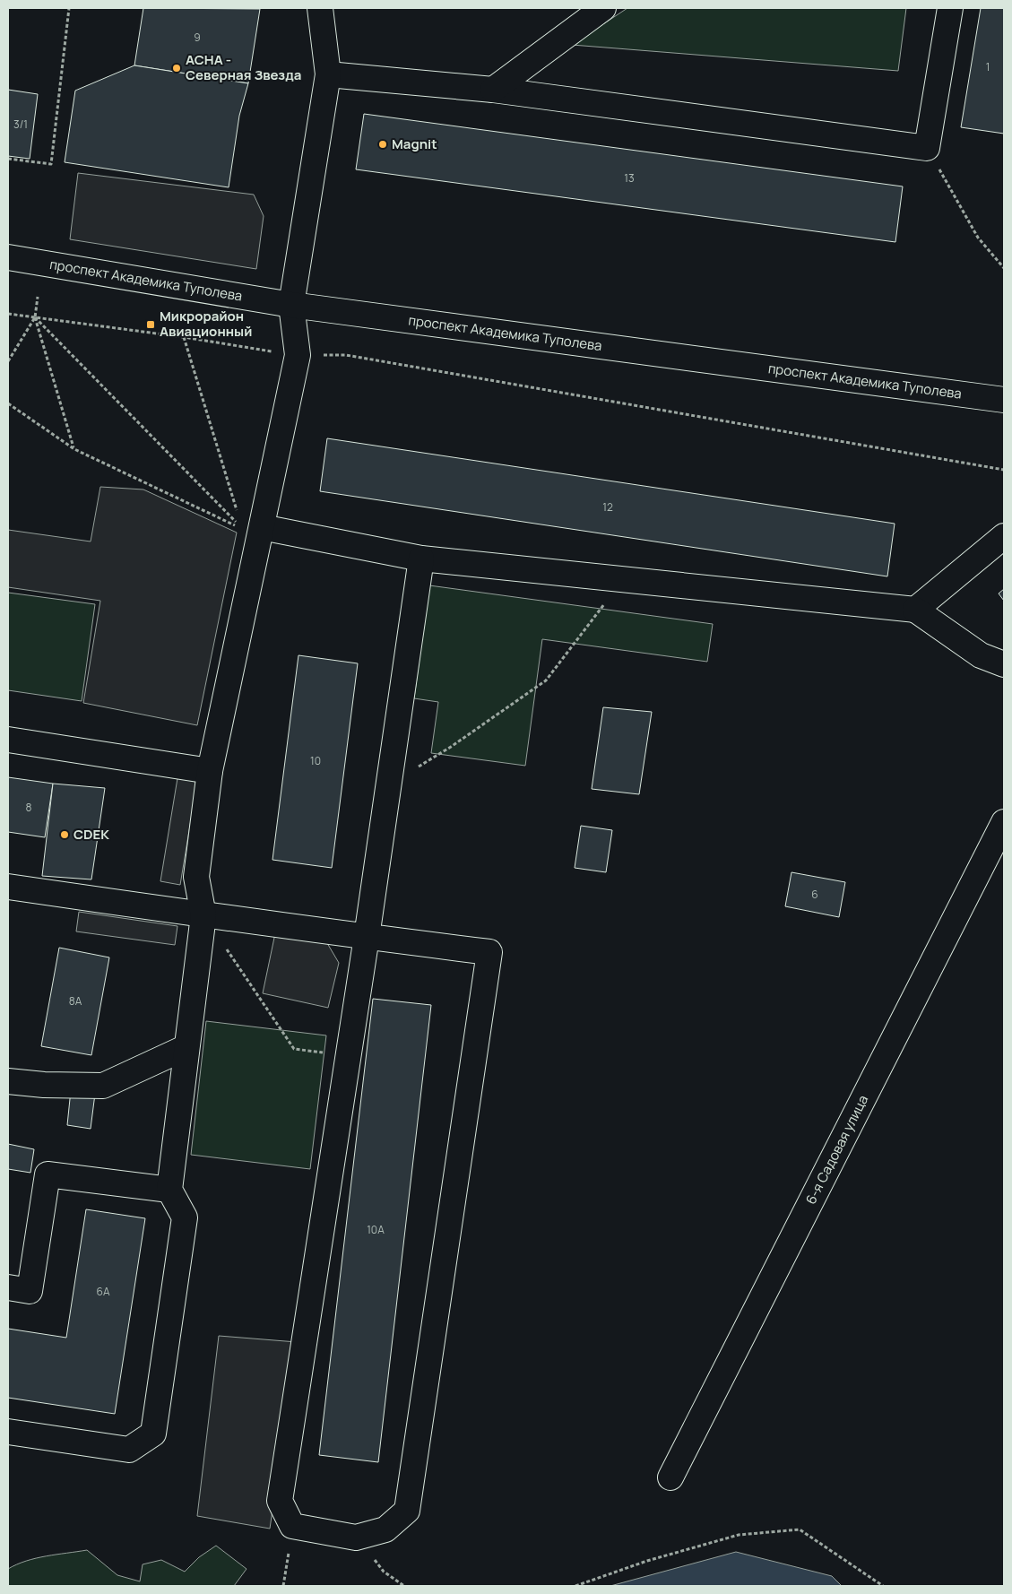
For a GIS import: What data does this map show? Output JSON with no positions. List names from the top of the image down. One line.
{"streets":{"main road":["проспект Академика Туполева","6-я Садовая улица"]},"places":{"other":["АСНА - Северная Звезда","Magnit","CDEK"],"transit":["Микрорайон Авиационный"]},"house_numbers":["9","1","3/1","13","12","10","8","6","8А","10А","6А"]}
